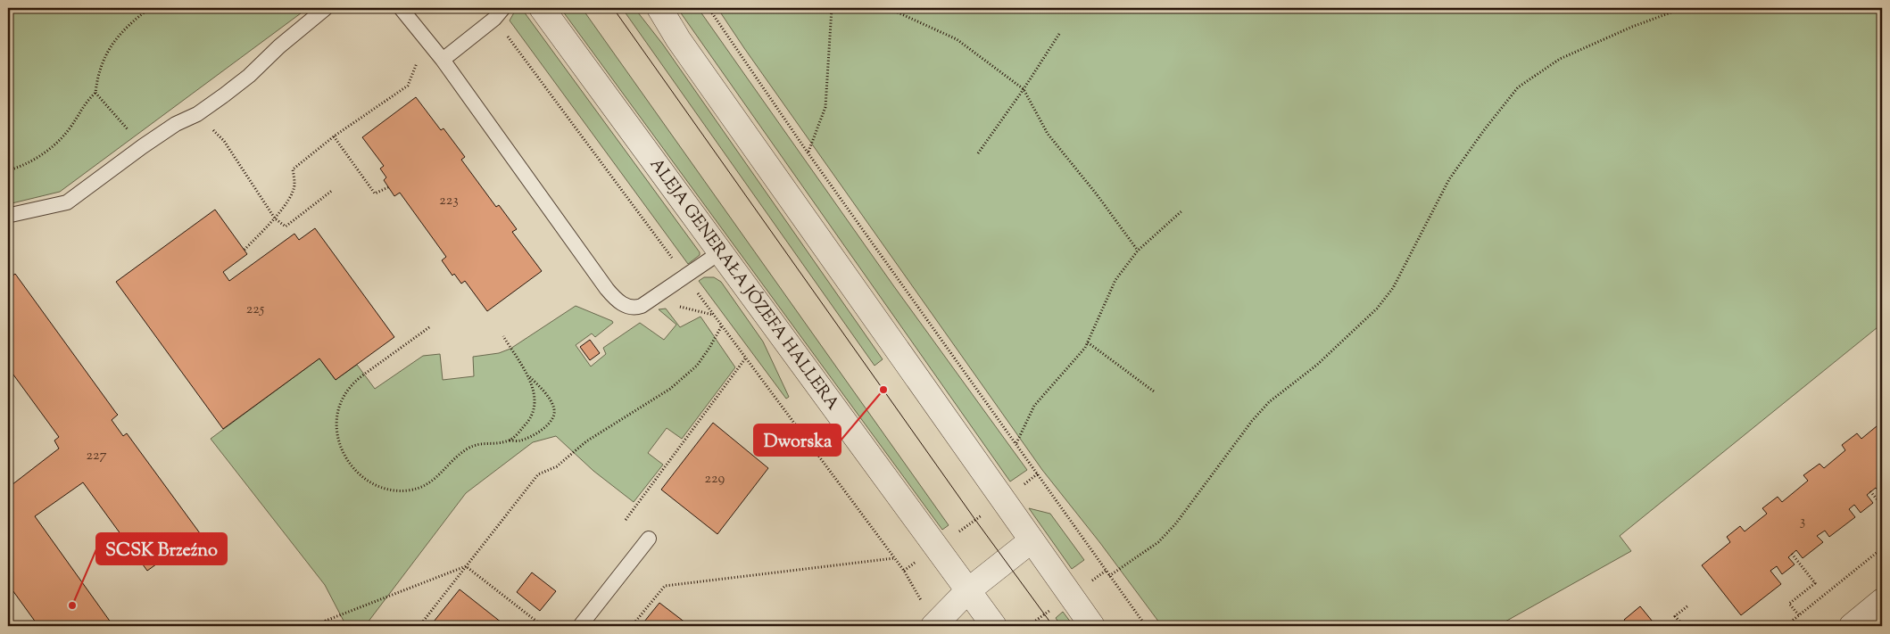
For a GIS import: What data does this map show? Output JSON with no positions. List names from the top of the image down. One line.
{"streets":{"street":["ALEJA GENERAŁA JÓZEFA HALLERA"]},"places":["Dworska","SCSK Brzeźno"],"house_numbers":["223","225","227","229","3"]}
